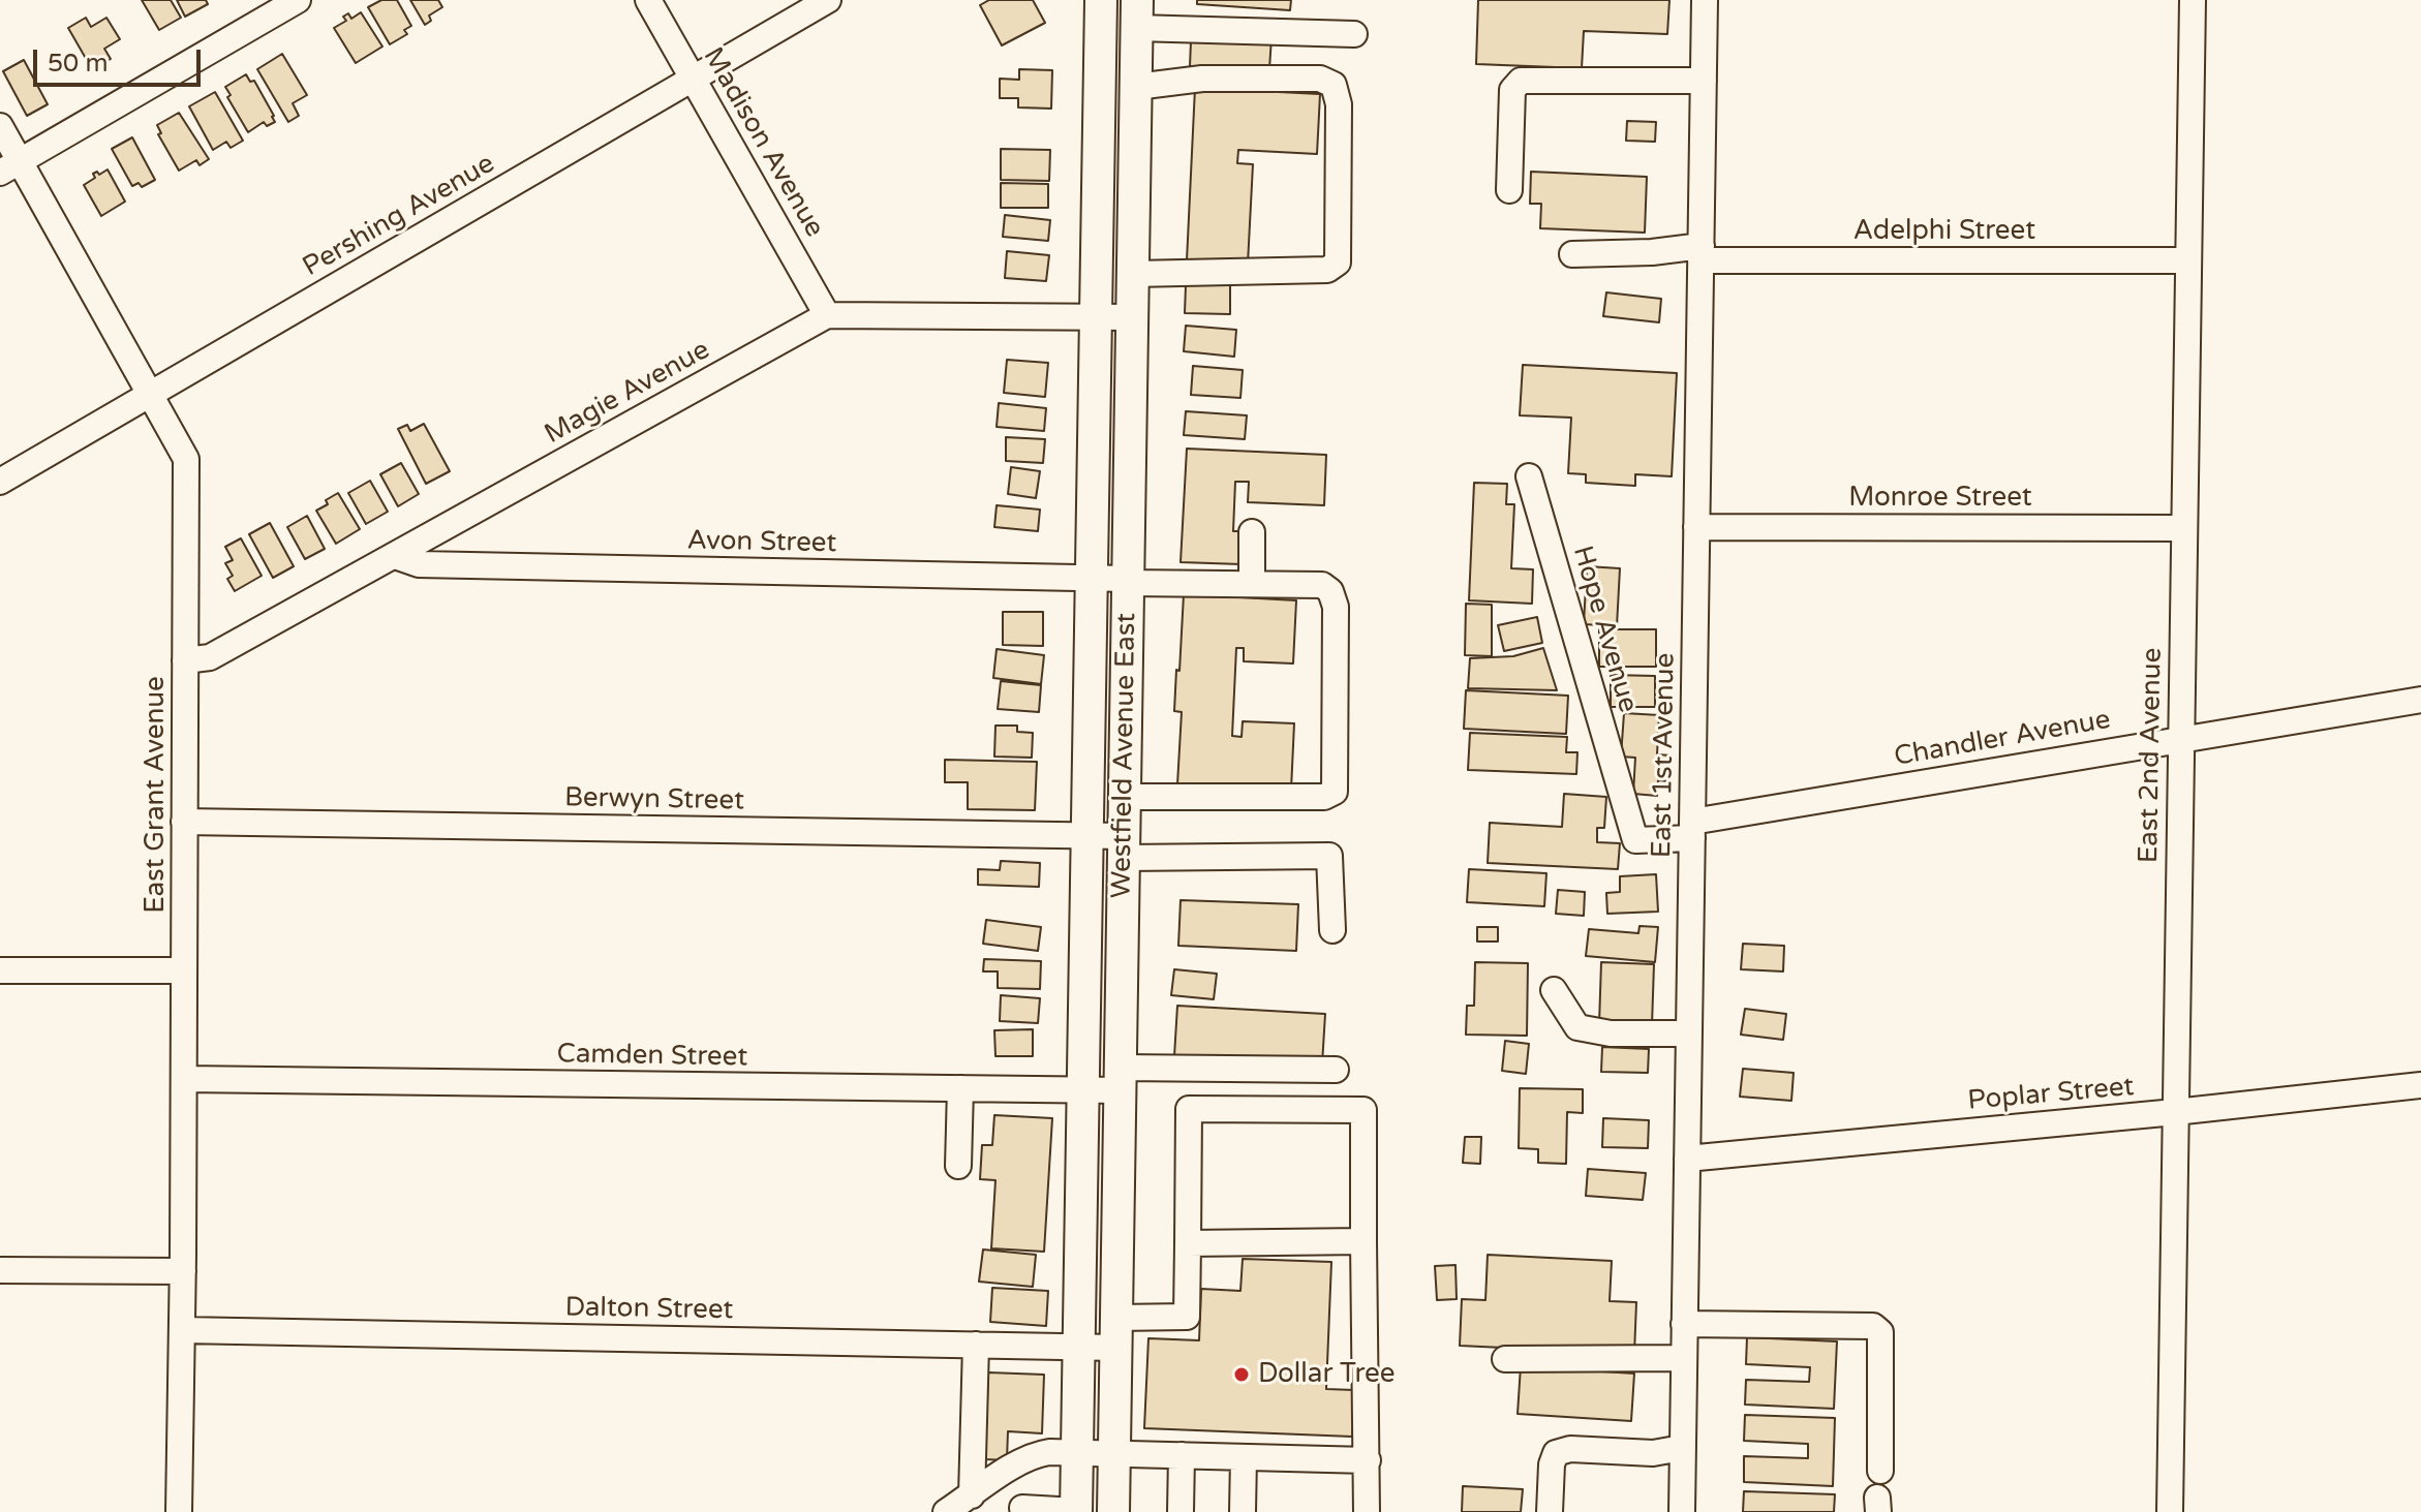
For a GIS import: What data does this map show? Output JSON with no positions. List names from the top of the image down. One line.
{"streets":{"main road":["Westfield Avenue East"],"street":["Madison Avenue","Pershing Avenue","Adelphi Street","Magie Avenue","Monroe Street","Avon Street","Hope Avenue","Chandler Avenue","East 1st Avenue","East 2nd Avenue","East Grant Avenue","Berwyn Street","Camden Street","Poplar Street","Dalton Street"]},"crossings":[["Madison Avenue","Pershing Avenue"],["Madison Avenue","Magie Avenue"],["Pershing Avenue","East Grant Avenue"],["Adelphi Street","East 1st Avenue"],["Adelphi Street","East 2nd Avenue"],["Magie Avenue","Avon Street"],["Magie Avenue","Westfield Avenue East"],["Magie Avenue","East Grant Avenue"],["Monroe Street","East 1st Avenue"],["Monroe Street","East 2nd Avenue"],["Avon Street","Westfield Avenue East"],["Hope Avenue","Chandler Avenue"],["Hope Avenue","East 1st Avenue"],["Chandler Avenue","East 1st Avenue"],["Chandler Avenue","East 2nd Avenue"],["Westfield Avenue East","Berwyn Street"],["Westfield Avenue East","Camden Street"],["Westfield Avenue East","Dalton Street"],["East 1st Avenue","Poplar Street"],["East 2nd Avenue","Poplar Street"],["East Grant Avenue","Berwyn Street"],["East Grant Avenue","Camden Street"],["East Grant Avenue","Dalton Street"]],"places":["Dollar Tree"],"scale_bar":"50 m"}
